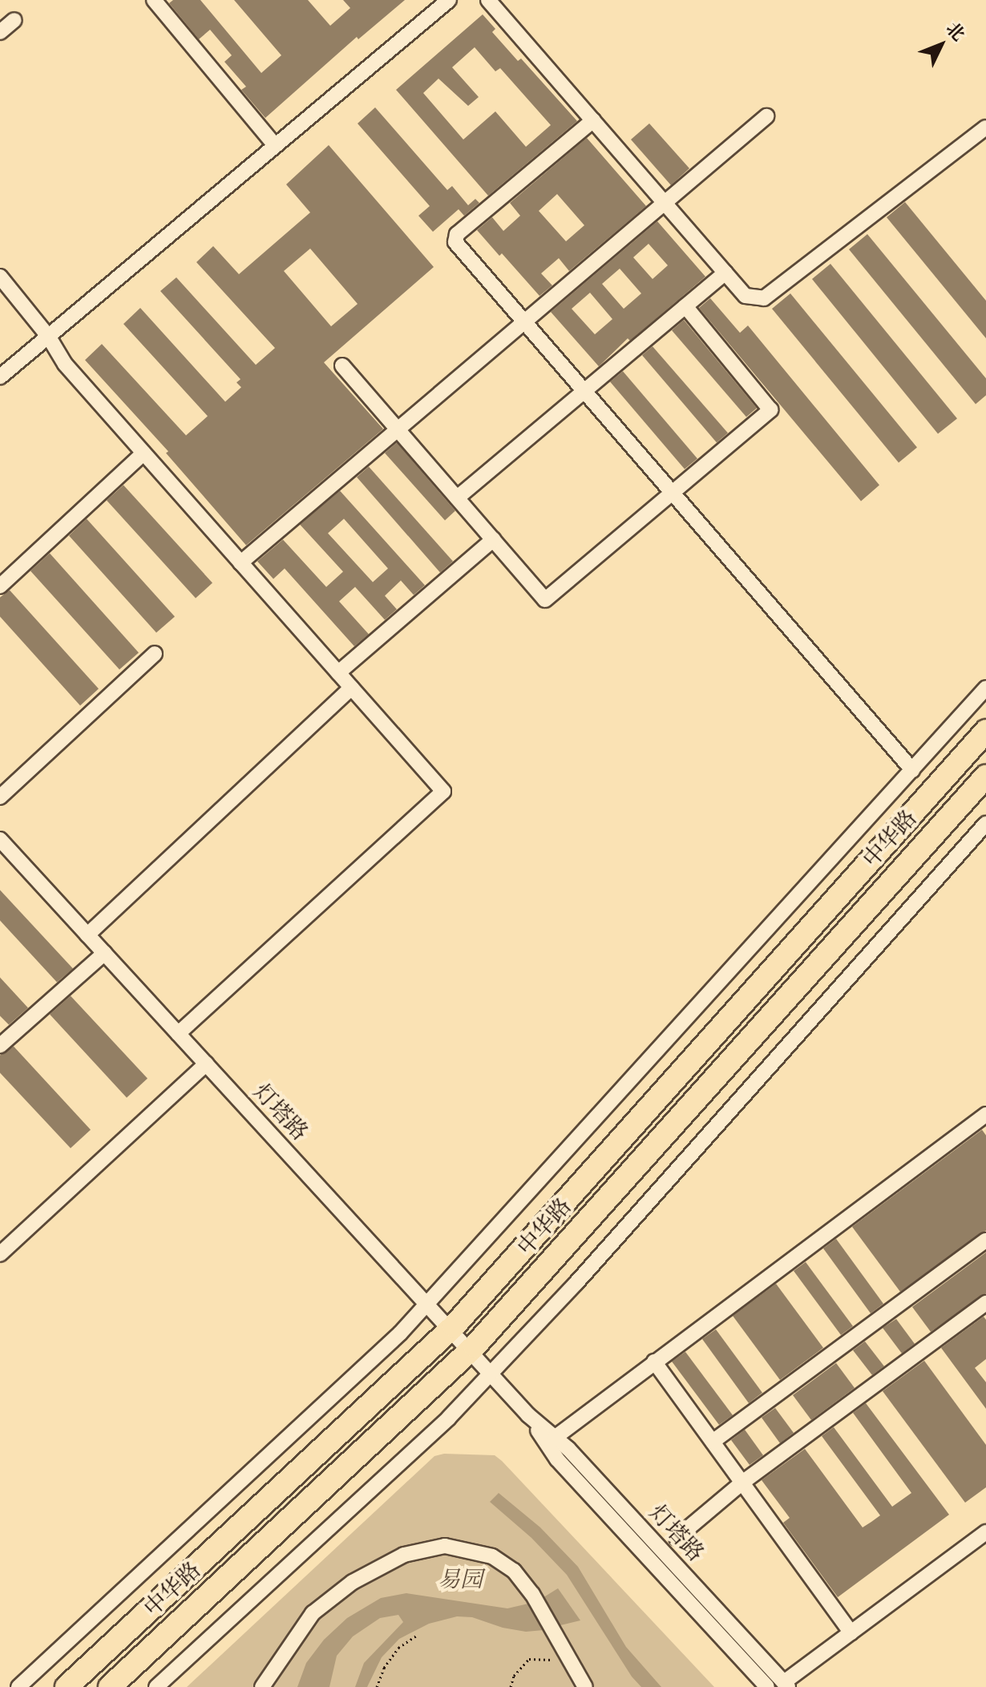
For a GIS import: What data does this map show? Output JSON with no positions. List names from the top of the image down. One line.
{"streets":{"highway":["中华路"],"street":["灯塔路"]},"crossings":[["中华路","灯塔路"]],"parks":["易园"],"north":"top right"}
